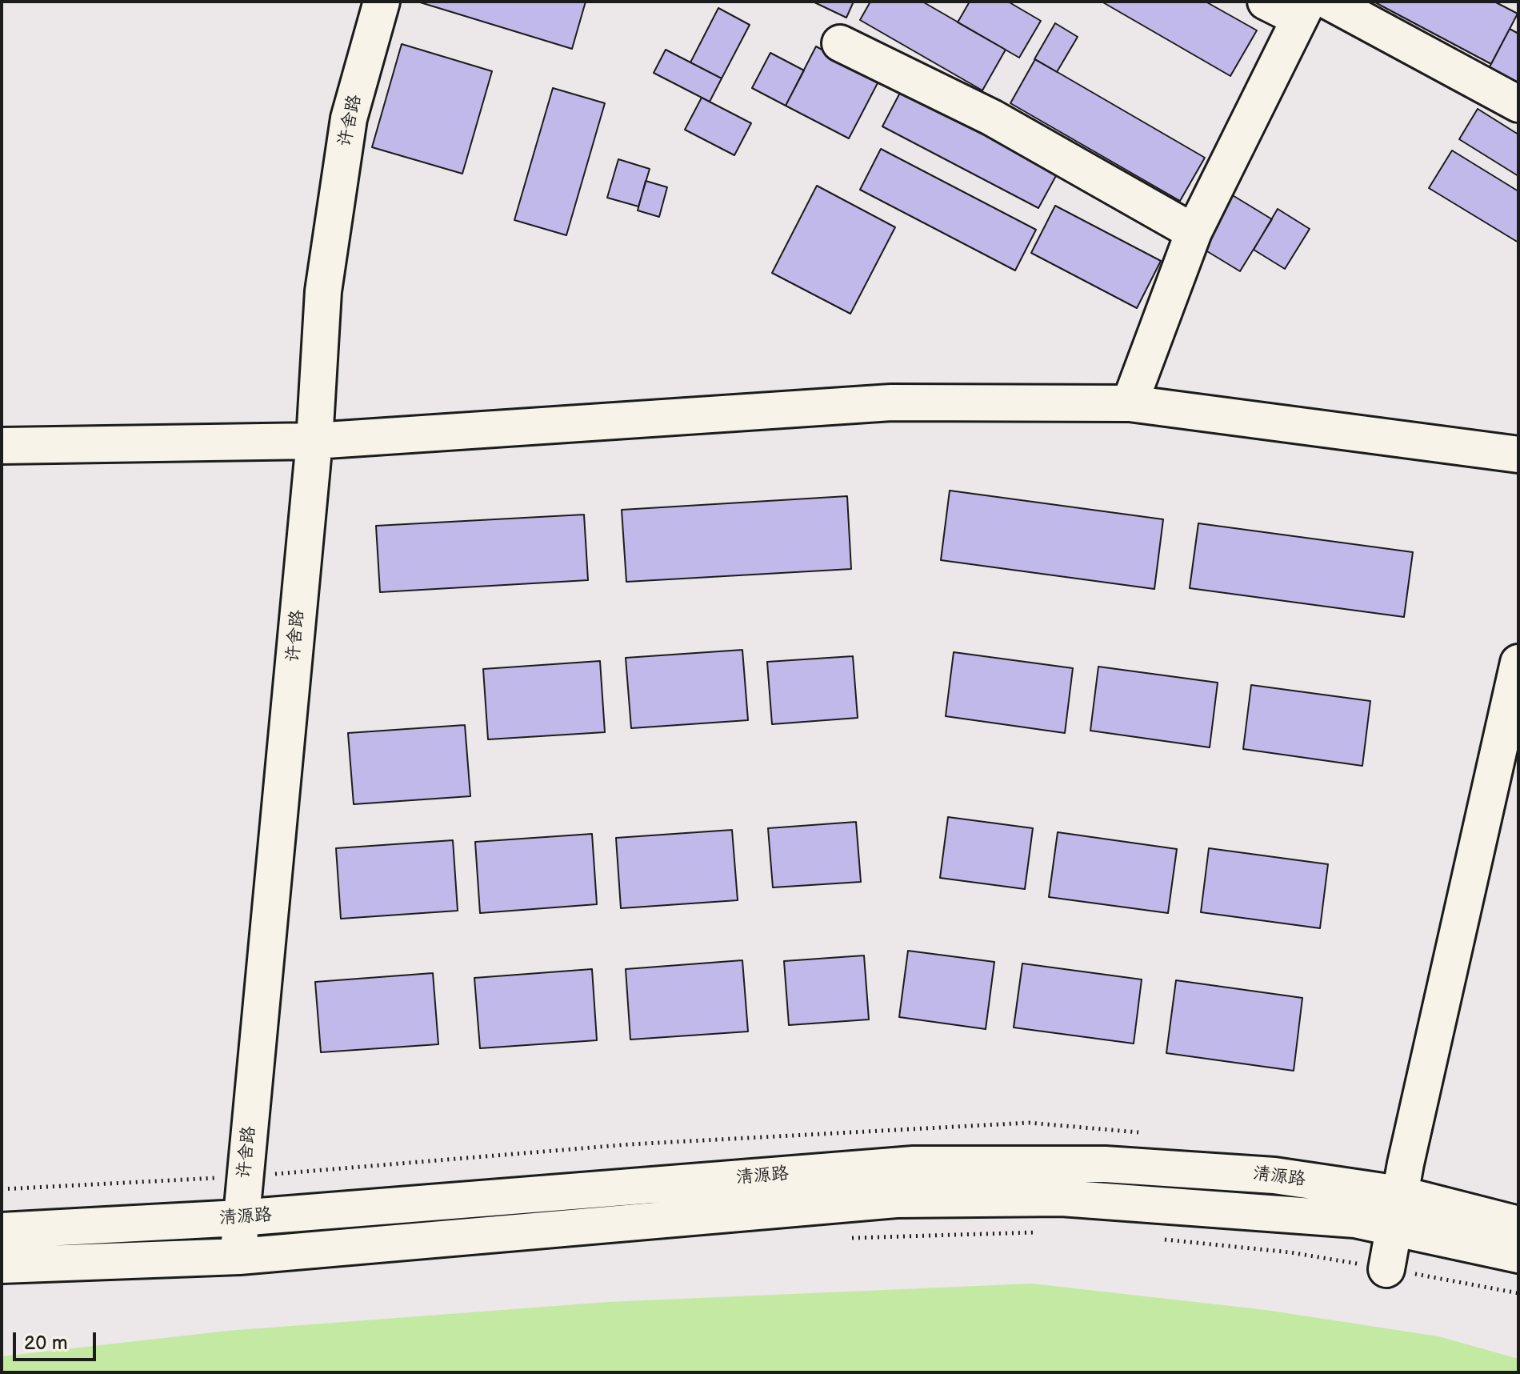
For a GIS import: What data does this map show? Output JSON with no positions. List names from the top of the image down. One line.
{"streets":{"street":["许舍路","清源路"]},"crossings":[["许舍路","清源路"]],"scale_bar":"20 m"}
